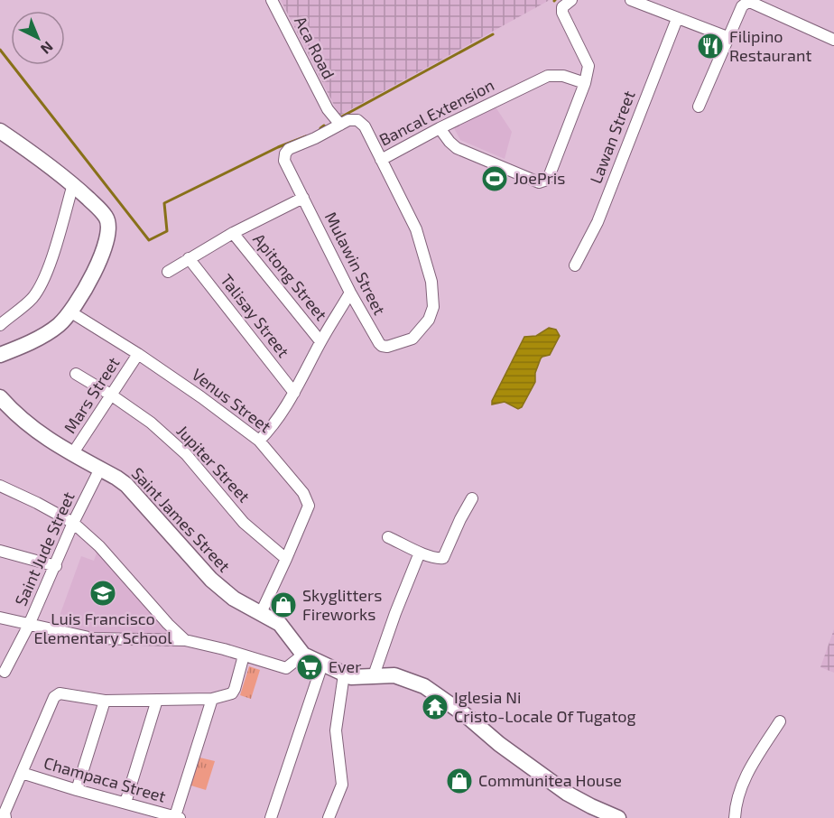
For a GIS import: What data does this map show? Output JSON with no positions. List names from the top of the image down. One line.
{"streets":{"street":["Aca Road","Bancal Extension","Lawan Street","Mulawin Street","Apitong Street","Talisay Street","Mars Street","Venus Street","Jupiter Street","Saint James Street","Saint Jude Street","Champaca Street"]},"crossings":[["Aca Road","Bancal Extension"],["Bancal Extension","Mulawin Street"],["Mars Street","Venus Street"],["Mars Street","Jupiter Street"],["Mars Street","Saint James Street"],["Venus Street","Jupiter Street"],["Venus Street","Saint James Street"],["Saint James Street","Saint Jude Street"]],"places":{"restaurant":["Filipino Restaurant"],"sports":["JoePris"],"school or university":["Luis Francisco Elementary School"],"shop":["Skyglitters Fireworks","Communitea House"],"supermarket":["Ever"],"temple":["Iglesia Ni Cristo-Locale Of Tugatog"]},"north":"bottom right"}
